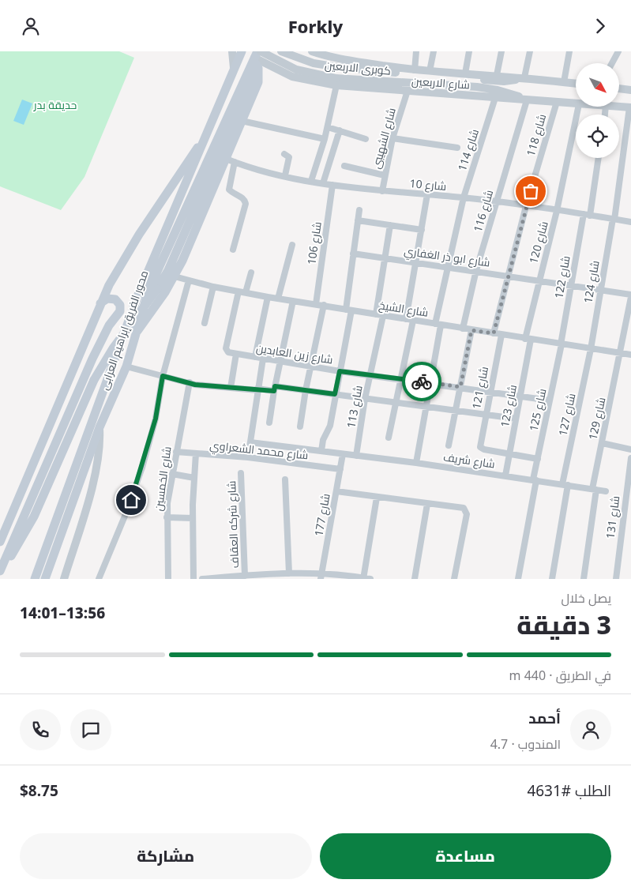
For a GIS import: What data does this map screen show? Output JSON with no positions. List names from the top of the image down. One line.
{"streets":{"main road":["محور الفريق إبراهيم العرابى"],"street":["كوبرى الاربعين","شارع الاربعين","شارع 118","شارع الشهيبى","شارع 114","شارع 10","شارع 116","شارع 120","شارع 106","شارع ابو ذر الغفاري","شارع 122","شارع 124","شارع الشيخ","شارع زين العابدين","شارع 121","شارع 123","شارع 113","شارع 125","شارع 127","شارع 129","شارع محمد الشعراوي","شارع شريف","شارع الخمسين","شارع 177","شارع 131","شارع شركه العقاف"]},"crossings":[["كوبرى الاربعين","شارع الاربعين"],["كوبرى الاربعين","شارع 116"],["كوبرى الاربعين","محور الفريق إبراهيم العرابى"],["شارع الاربعين","شارع 118"],["شارع الاربعين","شارع الشهيبى"],["شارع الاربعين","شارع 114"],["شارع الاربعين","شارع 116"],["شارع الاربعين","شارع 124"],["شارع الاربعين","محور الفريق إبراهيم العرابى"],["شارع 118","شارع 10"],["شارع 118","شارع ابو ذر الغفاري"],["شارع 118","شارع الشيخ"],["شارع الشهيبى","شارع 10"],["شارع 114","شارع 10"],["شارع 114","شارع ابو ذر الغفاري"],["شارع 114","شارع الشيخ"],["شارع 114","شارع زين العابدين"],["شارع 114","شارع شريف"],["شارع 10","شارع 116"],["شارع 10","شارع 120"],["شارع 10","شارع 106"],["شارع 10","شارع 122"],["شارع 10","شارع 124"],["شارع 116","شارع ابو ذر الغفاري"],["شارع 116","شارع الشيخ"],["شارع 120","شارع ابو ذر الغفاري"],["شارع 120","شارع الشيخ"],["شارع 120","شارع 123"],["شارع 106","شارع الشيخ"],["شارع ابو ذر الغفاري","شارع 122"],["شارع ابو ذر الغفاري","شارع 124"],["شارع ابو ذر الغفاري","شارع 113"],["شارع ابو ذر الغفاري","شارع 129"],["شارع 122","شارع الشيخ"],["شارع 122","شارع 125"],["شارع 124","شارع الشيخ"],["شارع 124","شارع 127"],["شارع الشيخ","شارع زين العابدين"],["شارع الشيخ","شارع 121"],["شارع الشيخ","شارع 123"],["شارع الشيخ","شارع 113"],["شارع الشيخ","شارع 125"],["شارع الشيخ","شارع 127"],["شارع الشيخ","شارع 129"],["شارع زين العابدين","شارع 121"],["شارع زين العابدين","شارع 123"],["شارع زين العابدين","شارع 113"],["شارع زين العابدين","شارع 125"],["شارع 121","شارع 123"],["شارع 123","شارع شريف"],["شارع 113","شارع شريف"],["شارع 125","شارع شريف"],["شارع 127","شارع شريف"],["شارع 129","شارع شريف"],["شارع محمد الشعراوي","شارع الخمسين"],["شارع محمد الشعراوي","شارع 177"],["شارع شريف","شارع 177"]],"parks":["حديقة بدر"],"north":"bottom right","page":{"header":"Forkly","heading":["3 دقيقة","يصل خلال","13:56–14:01"],"panel":["أحمد","المندوب · 4.7","الطلب #4631","$8.75"],"bar":"في الطريق · 440 m","buttons":["مساعدة","مشاركة"]}}
